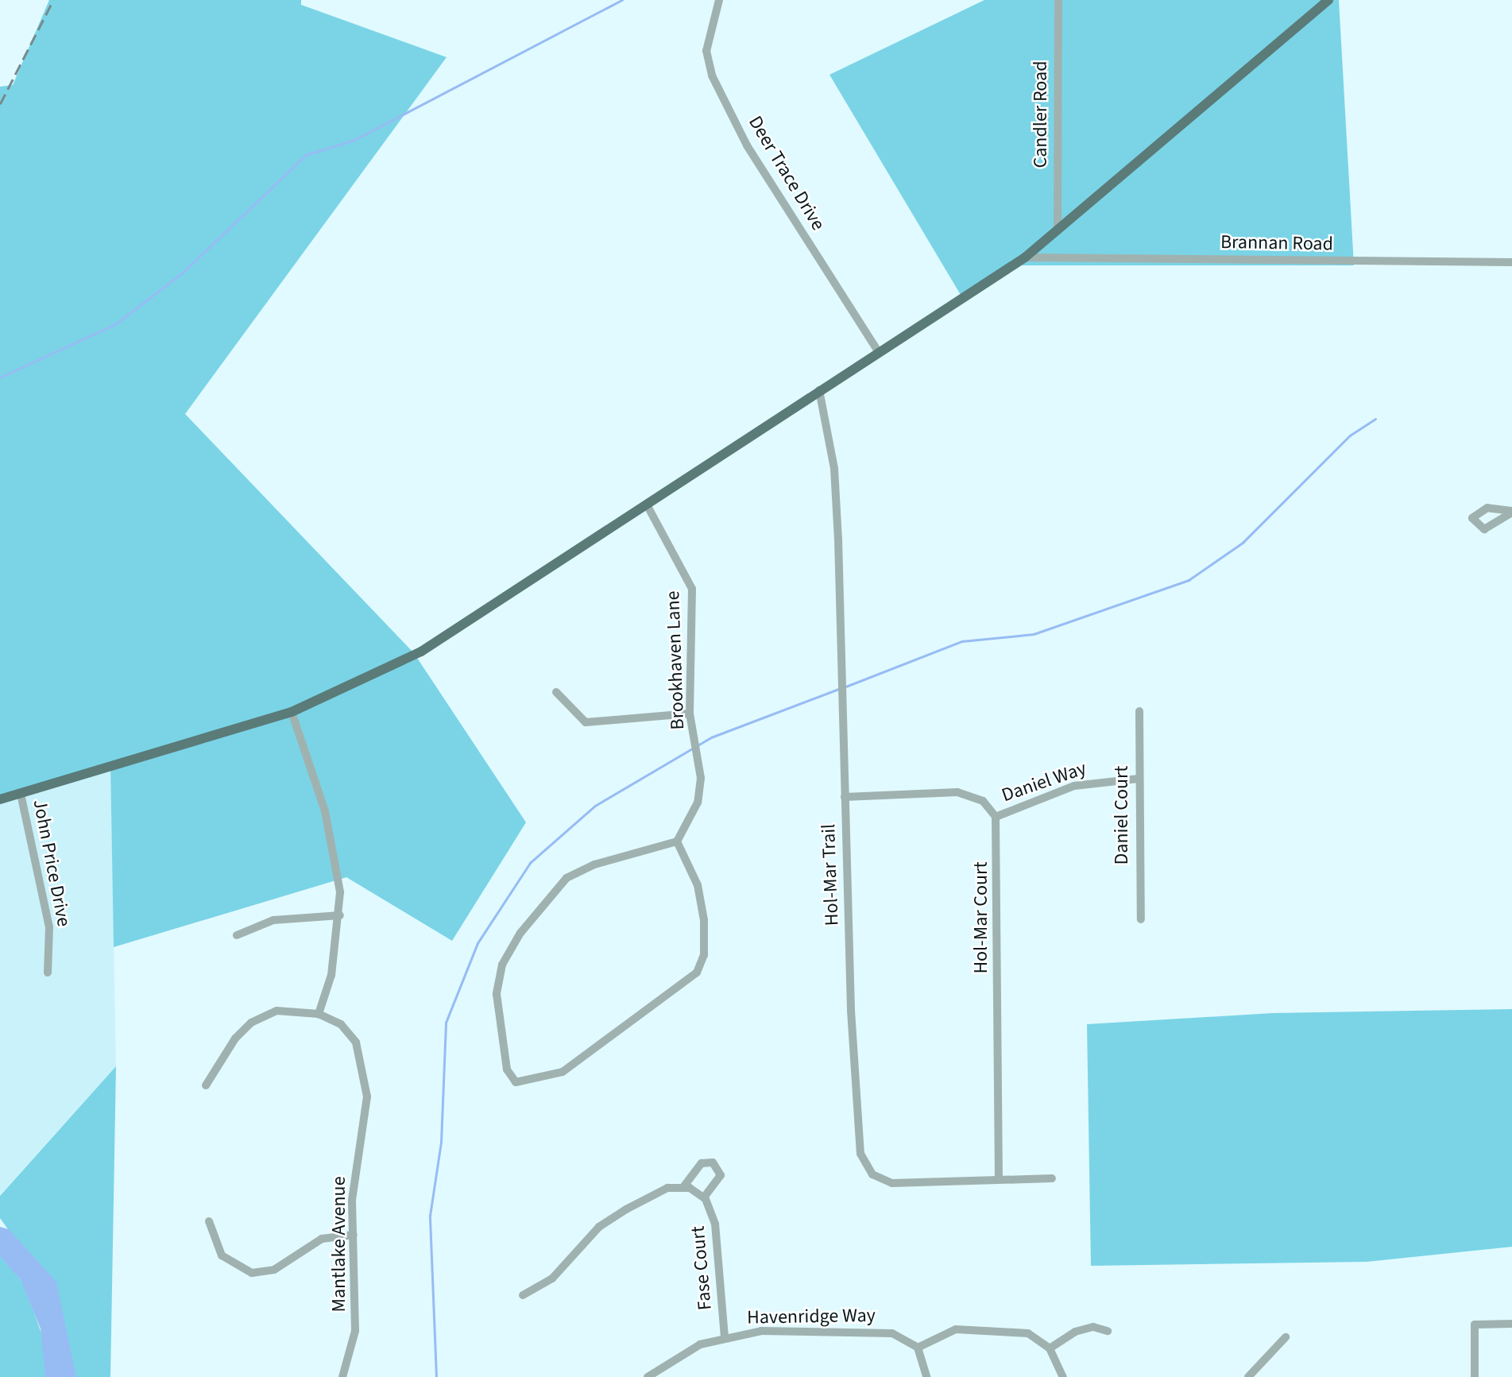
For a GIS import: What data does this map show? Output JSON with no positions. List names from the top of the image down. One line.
{"streets":{"street":["Candler Road","Deer Trace Drive","Brannan Road","Brookhaven Lane","Daniel Way","Daniel Court","John Price Drive","Hol-Mar Trail","Hol-Mar Court","Mantlake Avenue","Fase Court","Havenridge Way"]},"crossings":[["Daniel Way","Daniel Court"],["Daniel Way","Hol-Mar Court"],["Hol-Mar Trail","Hol-Mar Court"],["Fase Court","Havenridge Way"]]}
